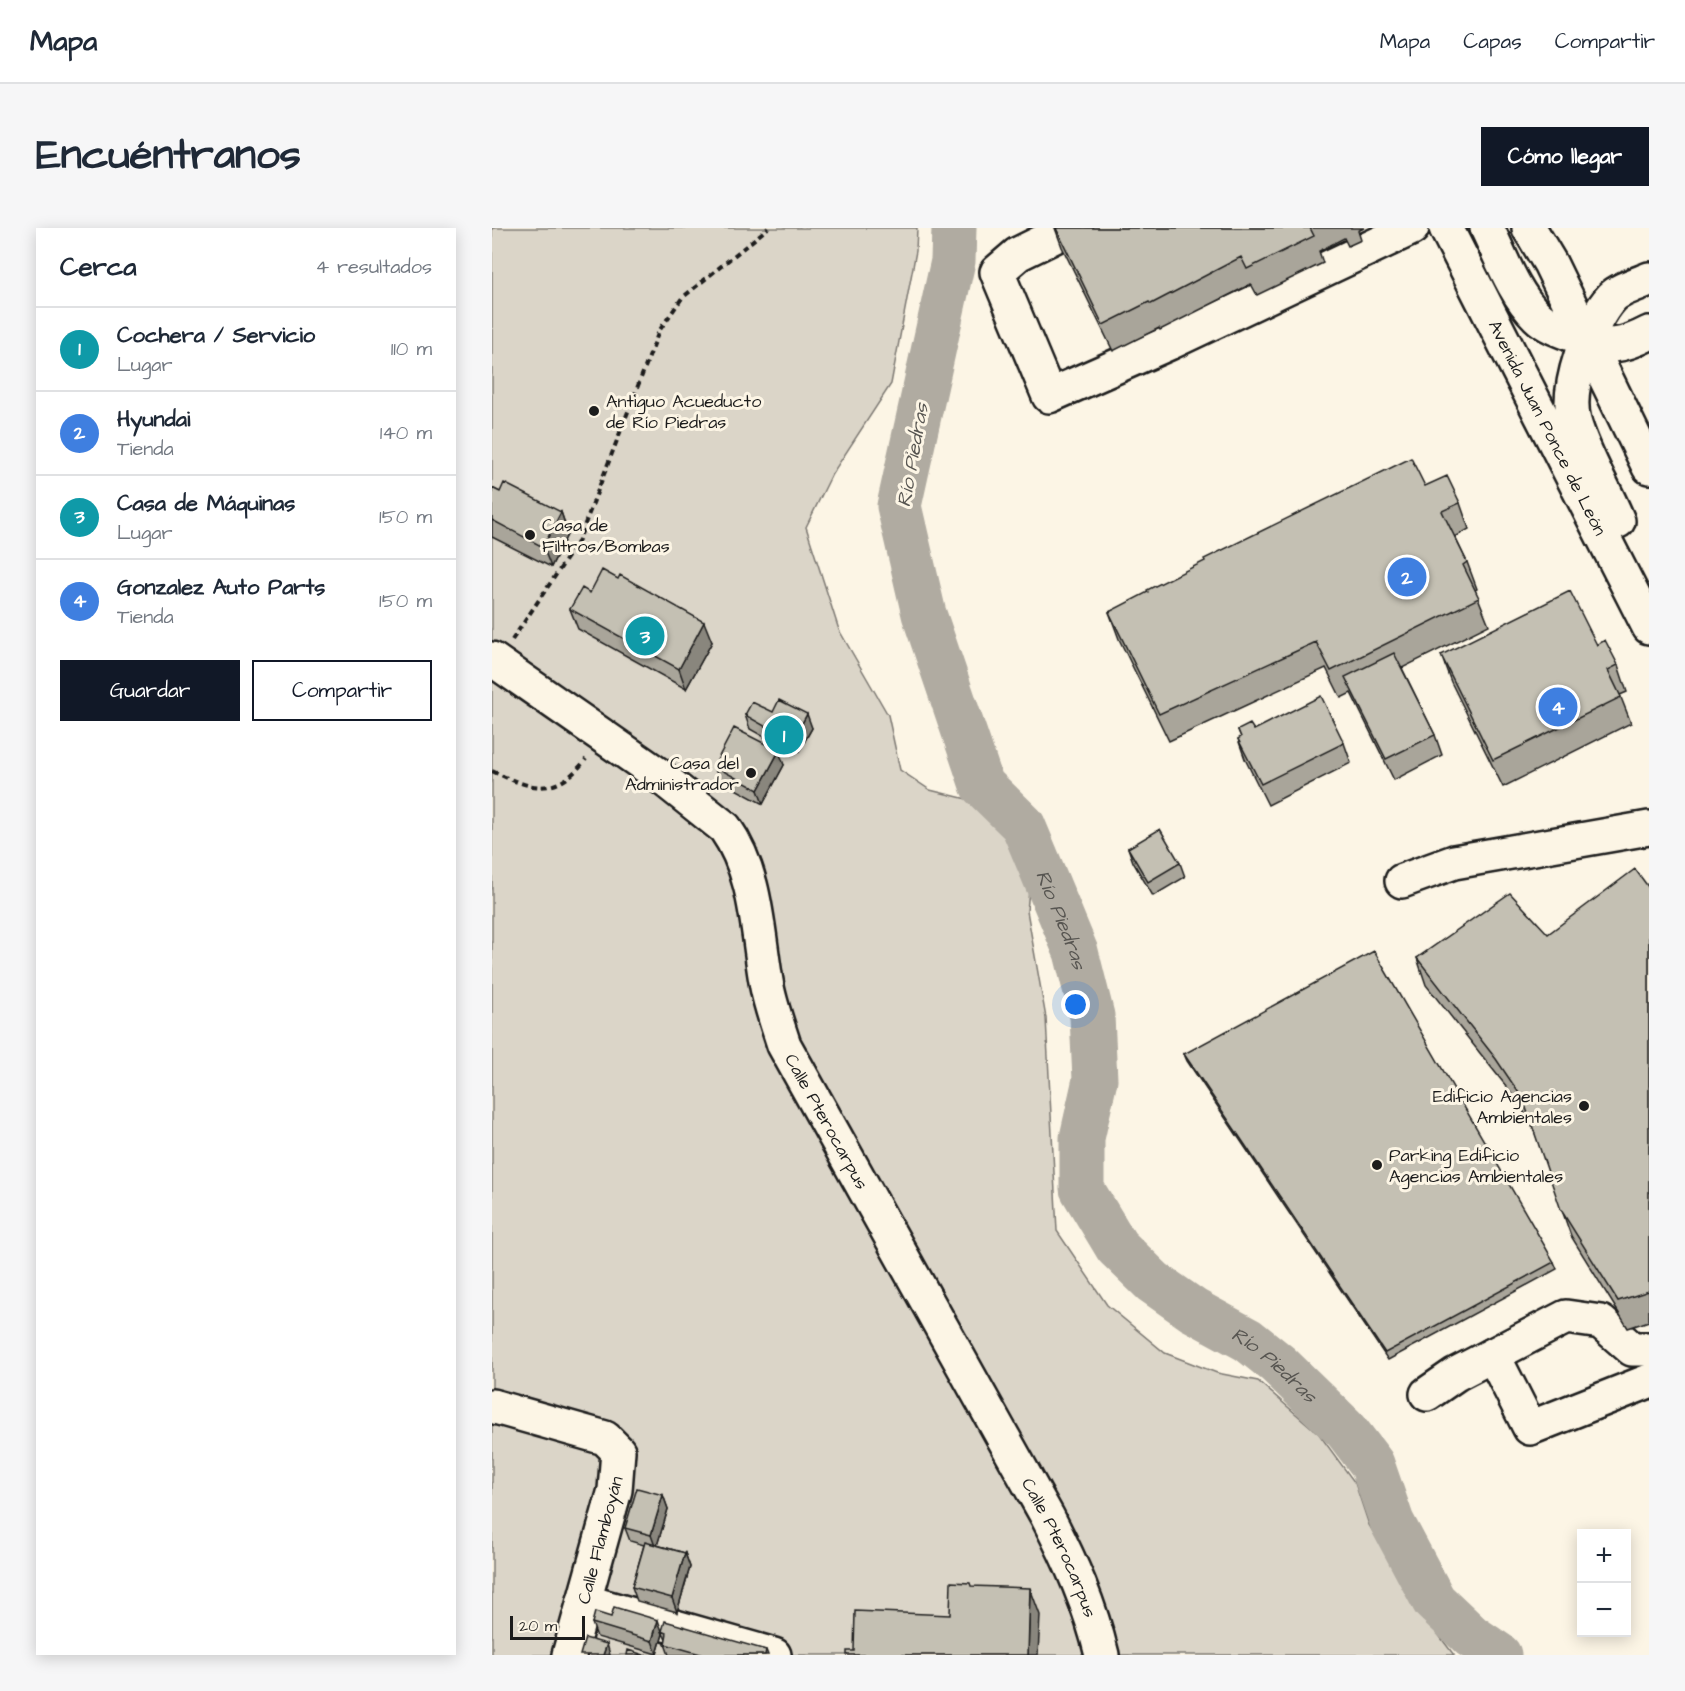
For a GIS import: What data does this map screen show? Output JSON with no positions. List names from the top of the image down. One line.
{"streets":{"street":["Avenida Juan Ponce de León","Calle Pterocarpus","Calle Flamboyán"]},"water":["Río Piedras"],"places":["Antiguo Acueducto de Río Piedras","Casa de Filtros/Bombas","Casa del Administrador","Edificio Agencias Ambientales","Parking Edificio Agencias Ambientales"],"scale_bar":"20 m","page":{"header":"Mapa","nav":["Mapa","Capas","Compartir"],"title":"Encuéntranos","buttons":["Cómo llegar",["Guardar","Compartir"]],"heading":["Cerca","4 resultados"],"list":[{"mark":"1","name":"Cochera / Servicio","note":"Lugar","value":"110 m"},{"mark":"2","name":"Hyundai","note":"Tienda","value":"140 m"},{"mark":"3","name":"Casa de Máquinas","note":"Lugar","value":"150 m"},{"mark":"4","name":"Gonzalez Auto Parts","note":"Tienda","value":"150 m"}],"pins":["2","3","4","1"],"map_buttons":["+","−"],"scale":"20 m"}}
